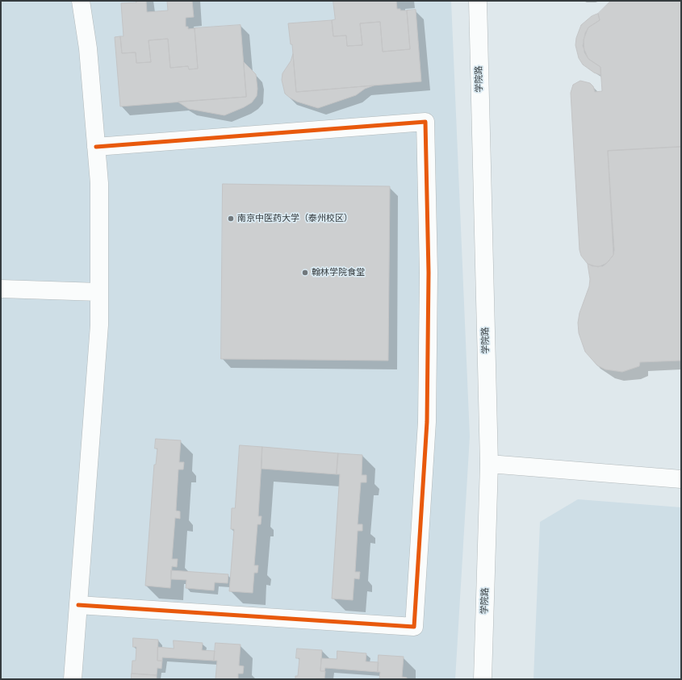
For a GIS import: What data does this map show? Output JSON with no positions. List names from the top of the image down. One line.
{"streets":{"street":["学院路"]},"places":["南京中医药大学（泰州校区）","翰林学院食堂"]}
